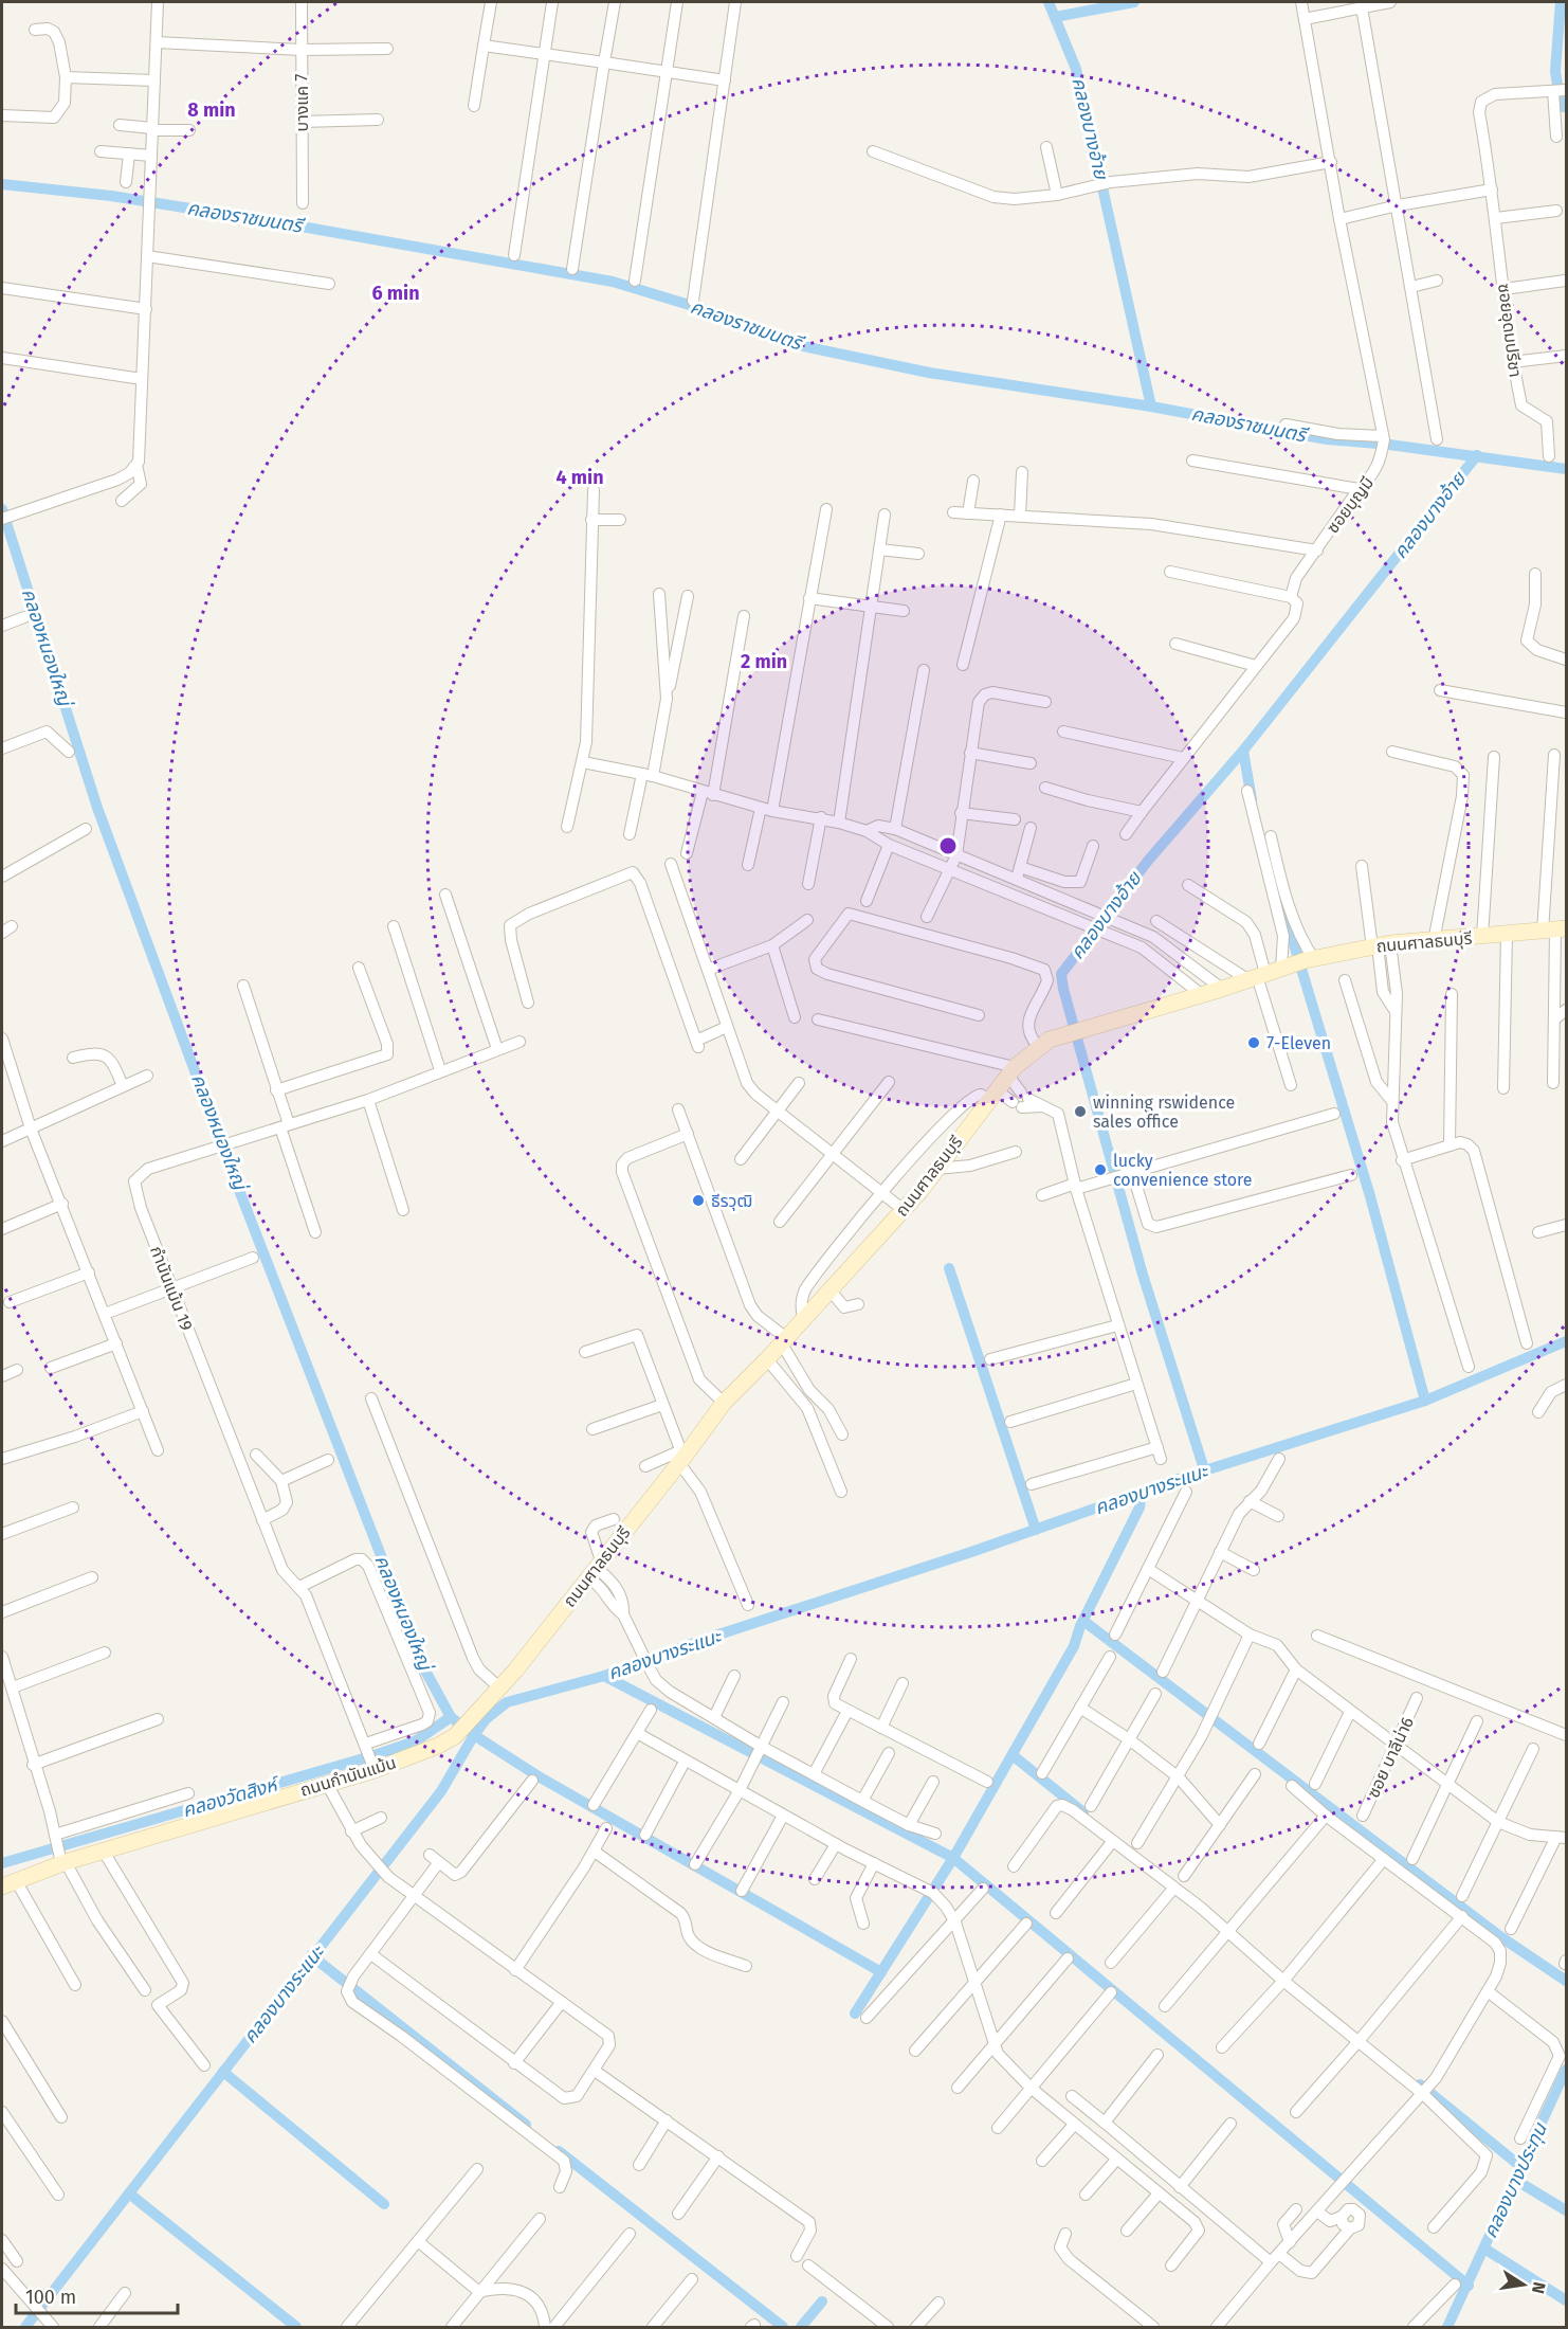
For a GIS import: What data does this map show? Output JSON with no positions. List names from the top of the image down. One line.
{"streets":{"street":["บางแค 7","ซอยอุดมปรีชา","ซอยบุญมี","ถนนศาลธนบุรี","กำนันแม้น 19","ซอย บาลีน่า6","ถนนกำนันแม้น"]},"crossings":[["ถนนศาลธนบุรี","ถนนกำนันแม้น"],["กำนันแม้น 19","ถนนกำนันแม้น"]],"water":["คลองบางอ้าย","คลองราชมนตรี","คลองหนองใหญ่","คลองบางระแนะ","คลองวัดสิงห์","คลองบางประทุน"],"places":["7-Eleven","winning rswidence sales office","lucky convenience store","ธีรวุฒิ"],"scale_bar":"100 m","north":"right","rings":["8 min","6 min","4 min","2 min"]}
